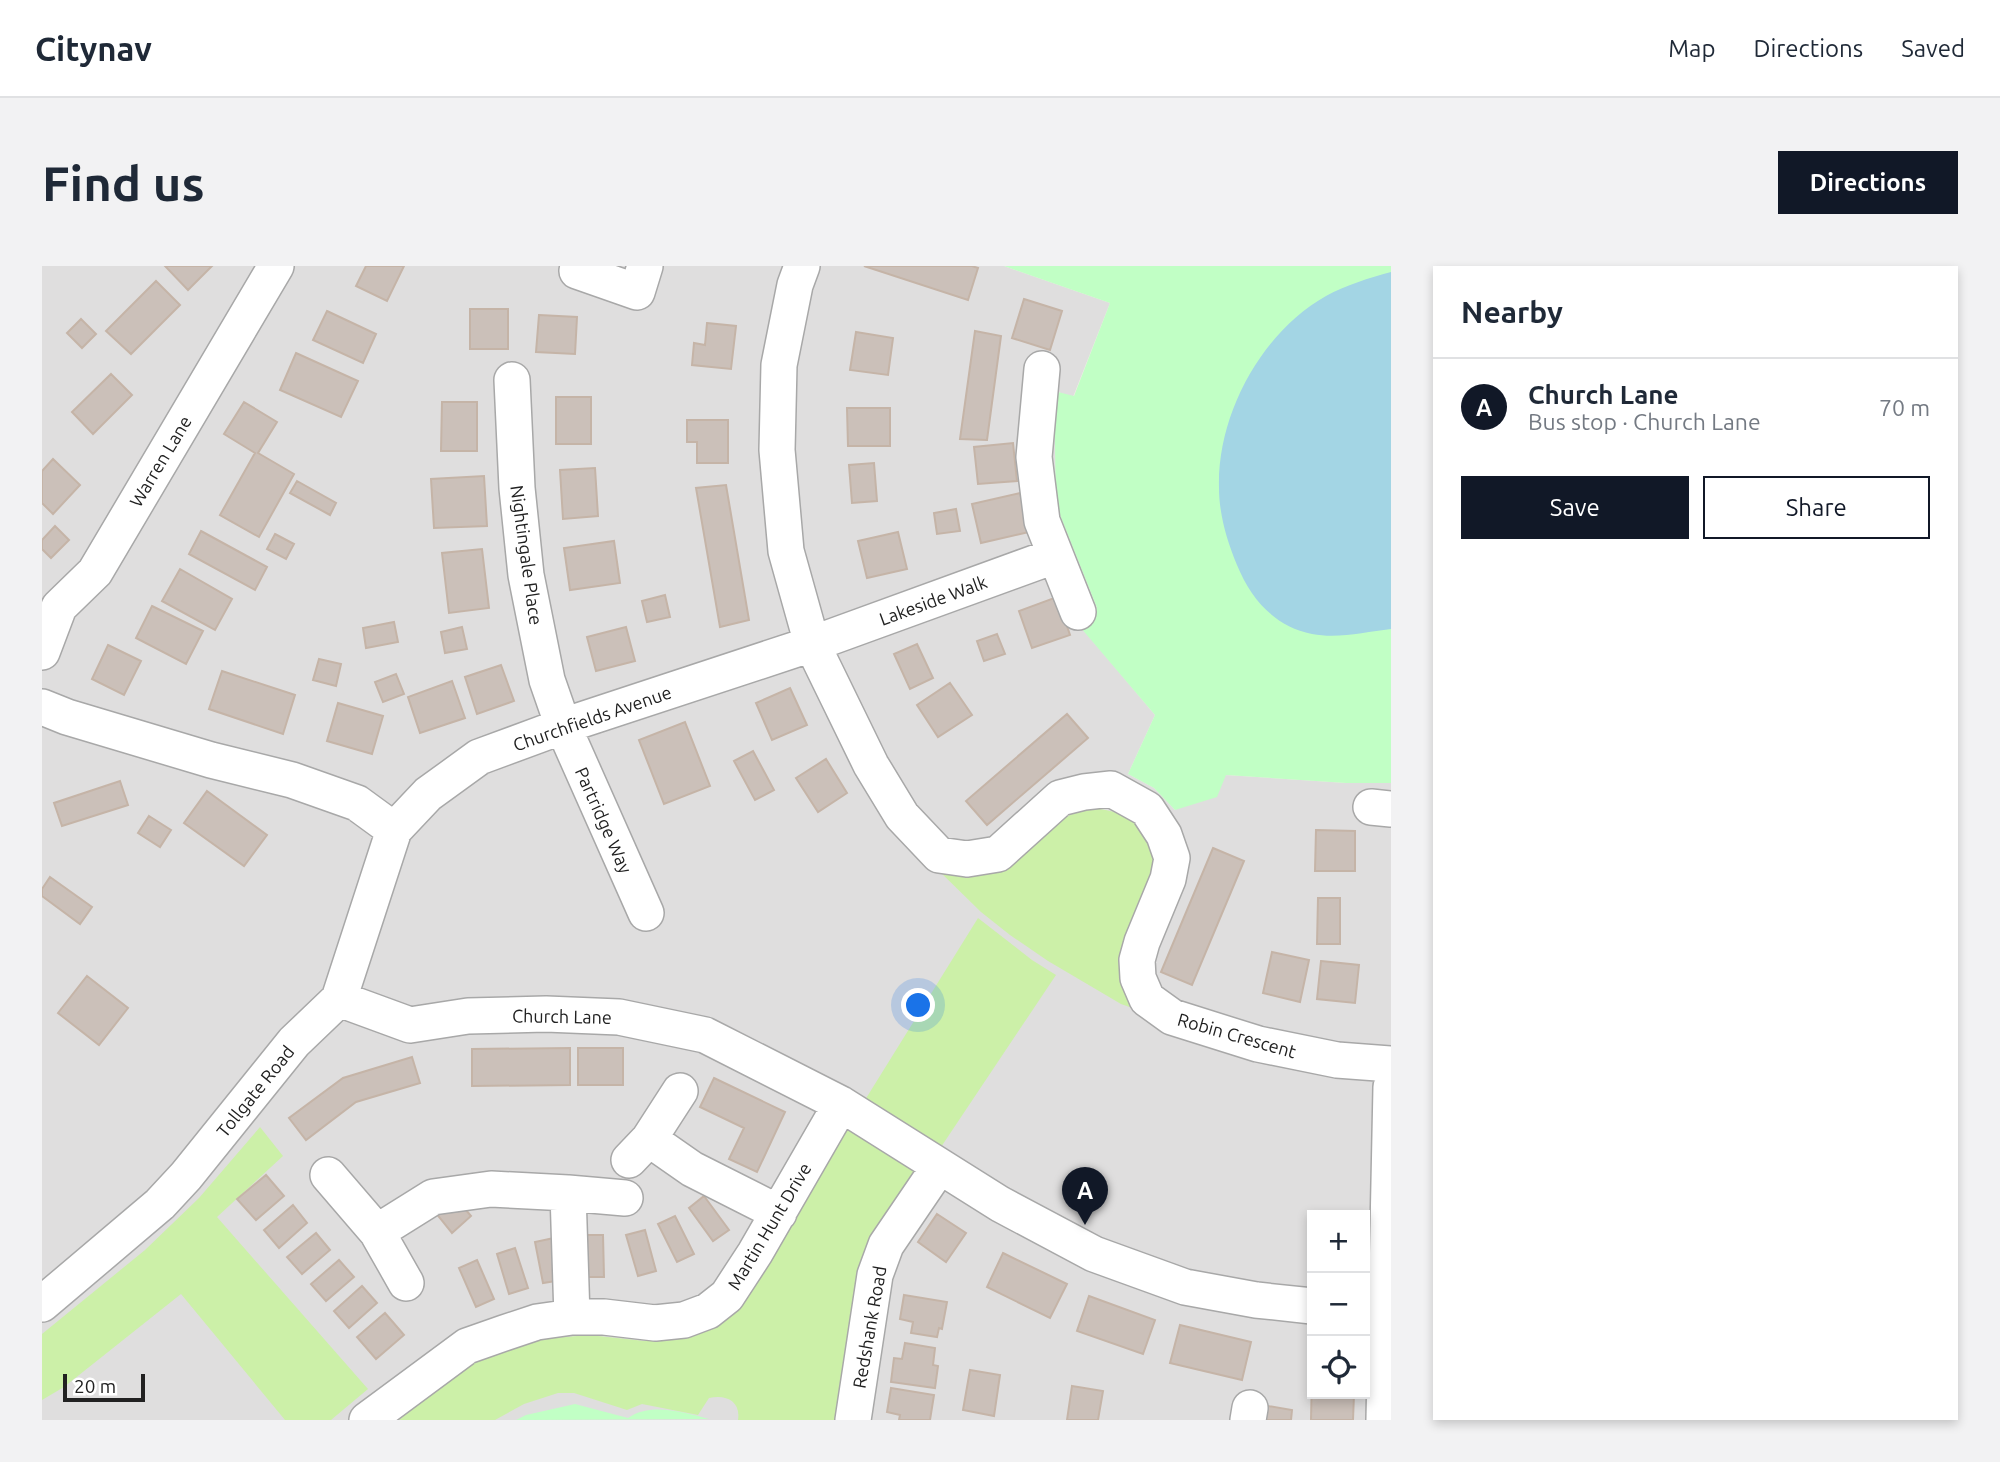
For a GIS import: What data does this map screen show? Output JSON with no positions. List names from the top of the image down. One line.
{"streets":{"street":["Warren Lane","Nightingale Place","Lakeside Walk","Churchfields Avenue","Partridge Way","Church Lane","Robin Crescent","Tollgate Road","Martin Hunt Drive","Redshank Road"]},"crossings":[["Nightingale Place","Churchfields Avenue"],["Nightingale Place","Partridge Way"],["Lakeside Walk","Churchfields Avenue"],["Lakeside Walk","Robin Crescent"],["Churchfields Avenue","Partridge Way"],["Churchfields Avenue","Robin Crescent"],["Churchfields Avenue","Tollgate Road"],["Church Lane","Tollgate Road"],["Church Lane","Martin Hunt Drive"],["Church Lane","Redshank Road"]],"scale_bar":"20 m","page":{"header":"Citynav","nav":["Map","Directions","Saved"],"buttons":["Directions",["Save","Share"]],"title":"Find us","heading":"Nearby","list":[{"mark":"A","name":"Church Lane","note":"Bus stop · Church Lane","value":"70 m"}],"pins":"A","map_buttons":["+","−"],"scale":"20 m"}}
